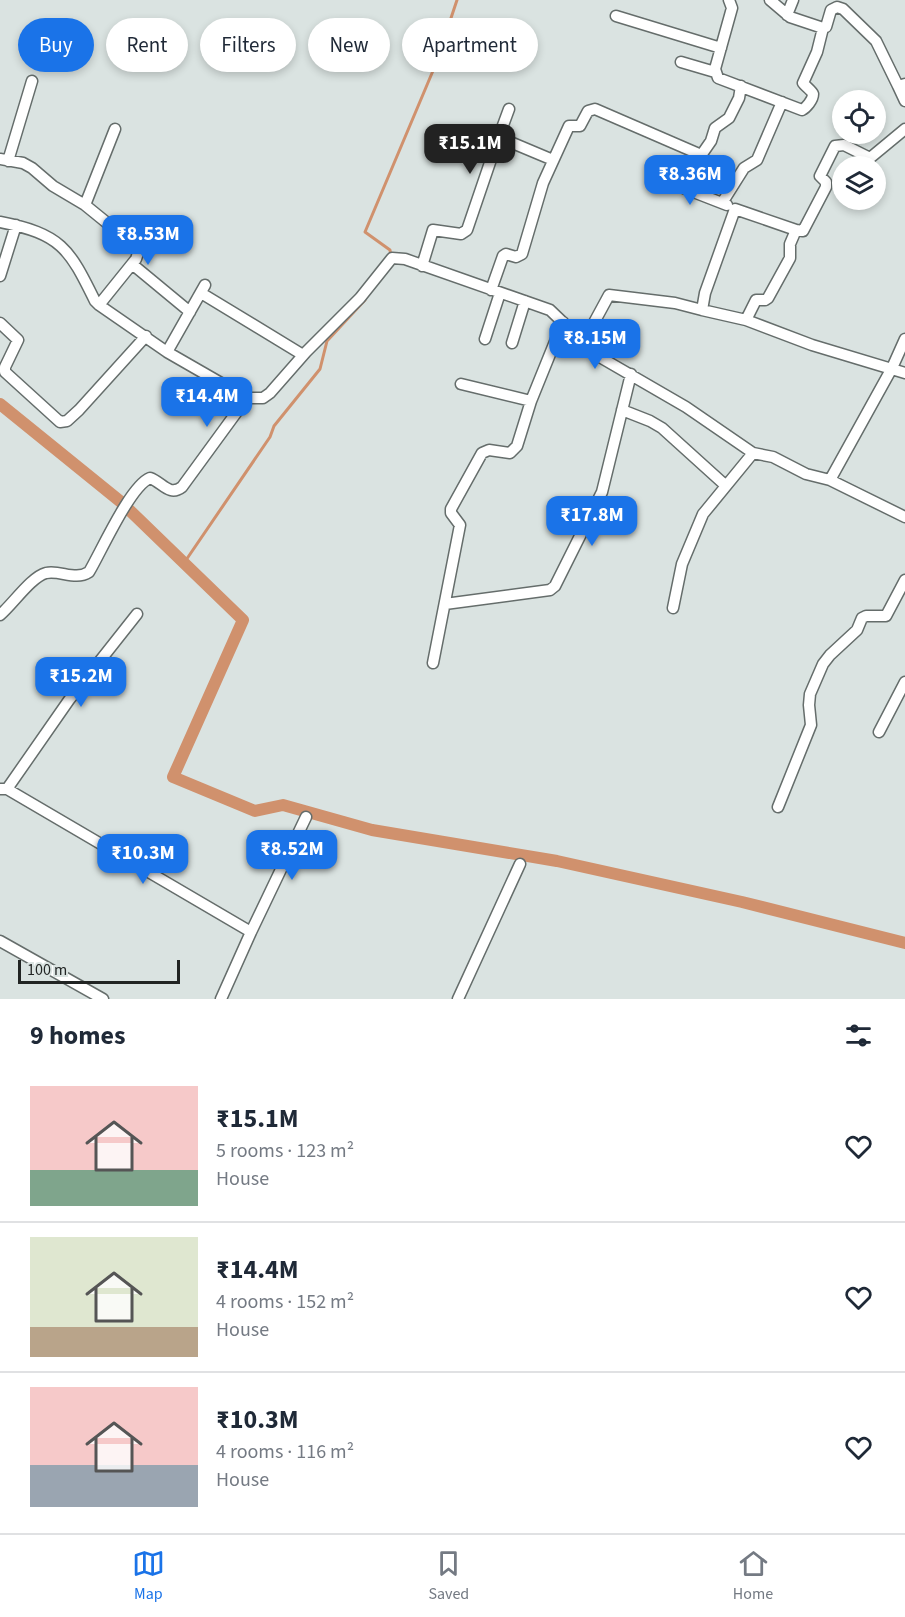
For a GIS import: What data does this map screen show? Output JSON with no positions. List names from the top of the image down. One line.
{"scale_bar":"100 m","page":{"chip":["Buy","Rent","Filters","New","Apartment"],"price":["₹15.1M","₹8.36M","₹8.53M","₹8.15M","₹14.4M","₹17.8M","₹15.2M","₹8.52M","₹10.3M"],"scale":"100 m","heading":"9 homes","list":[{"name":"₹15.1M","note":"5 rooms · 123 m² · House"},{"name":"₹14.4M","note":"4 rooms · 152 m² · House"},{"name":"₹10.3M","note":"4 rooms · 116 m² · House"}],"tabs":["Map","Saved","Home"]}}
